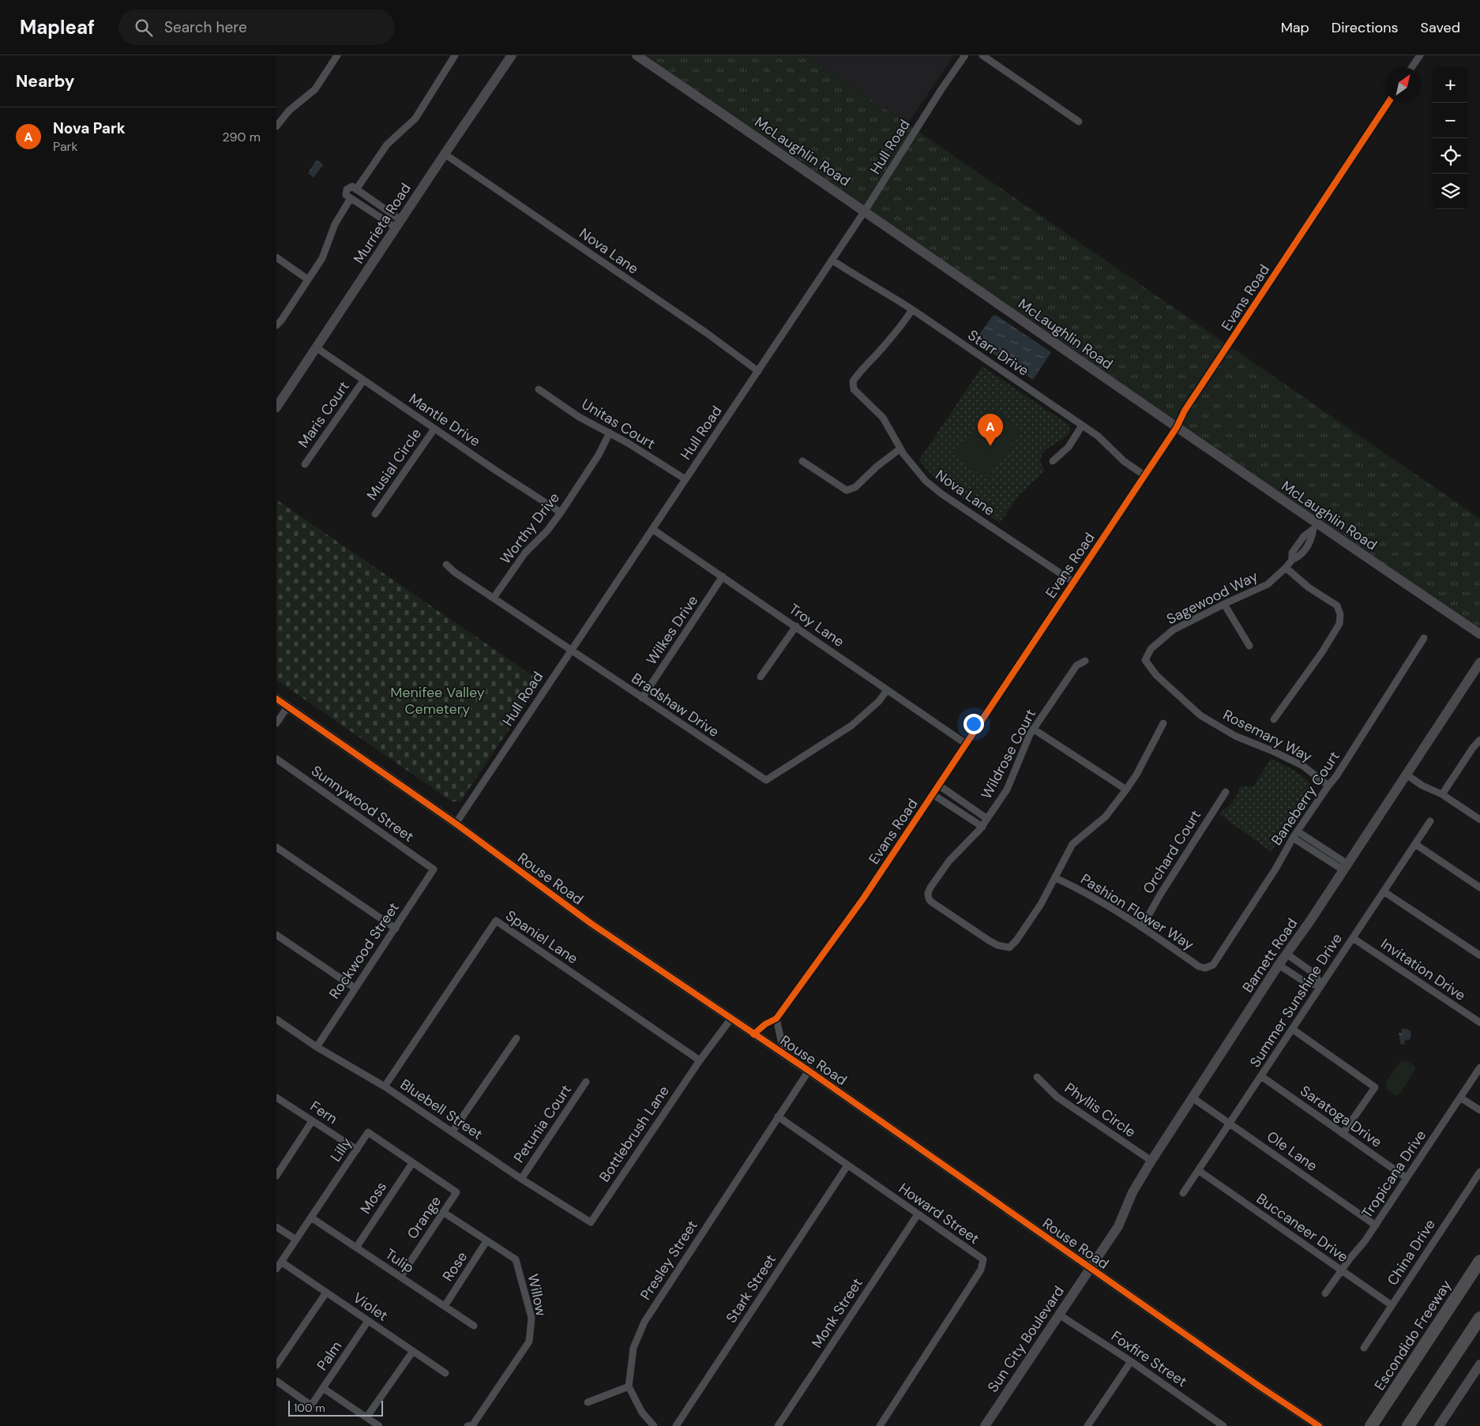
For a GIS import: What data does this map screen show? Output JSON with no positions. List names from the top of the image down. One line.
{"streets":{"highway":["Escondido Freeway"],"street":["Hull Road","McLaughlin Road","Murrieta Road","Nova Lane","Evans Road","Starr Drive","Maris Court","Mantle Drive","Unitas Court","Musial Circle","Worthy Drive","Sagewood Way","Troy Lane","Wilkes Drive","Bradshaw Drive","Rosemary Way","Wildrose Court","Baneberry Court","Sunnywood Street","Orchard Court","Rouse Road","Pashion Flower Way","Spaniel Lane","Rockwood Street","Barnett Road","Invitation Drive","Summer Sunshine Drive","Bluebell Street","Phyllis Circle","Fern","Saratoga Drive","Petunia Court","Bottlebrush Lane","Lilly","Ole Lane","Tropicana Drive","Moss","Howard Street","Orange","Buccaneer Drive","China Drive","Presley Street","Tulip","Rose","Stark Street","Willow","Violet","Monk Street","Sun City Boulevard","Palm","Foxfire Street"]},"crossings":[["Hull Road","McLaughlin Road"],["Hull Road","Nova Lane"],["Hull Road","Starr Drive"],["Hull Road","Unitas Court"],["Hull Road","Troy Lane"],["Hull Road","Bradshaw Drive"],["Hull Road","Rouse Road"],["McLaughlin Road","Evans Road"],["McLaughlin Road","Sagewood Way"],["Murrieta Road","Nova Lane"],["Murrieta Road","Mantle Drive"],["Nova Lane","Evans Road"],["Nova Lane","Starr Drive"],["Evans Road","Starr Drive"],["Evans Road","Troy Lane"],["Evans Road","Rouse Road"],["Maris Court","Mantle Drive"],["Mantle Drive","Musial Circle"],["Mantle Drive","Worthy Drive"],["Unitas Court","Worthy Drive"],["Worthy Drive","Bradshaw Drive"],["Sagewood Way","Rosemary Way"],["Troy Lane","Wilkes Drive"],["Troy Lane","Bradshaw Drive"],["Wilkes Drive","Bradshaw Drive"],["Rosemary Way","Baneberry Court"],["Wildrose Court","Pashion Flower Way"],["Baneberry Court","Pashion Flower Way"],["Sunnywood Street","Rockwood Street"],["Orchard Court","Pashion Flower Way"],["Rouse Road","Barnett Road"],["Rouse Road","Bottlebrush Lane"],["Rouse Road","Presley Street"],["Rouse Road","Sun City Boulevard"],["Spaniel Lane","Bluebell Street"],["Spaniel Lane","Bottlebrush Lane"],["Rockwood Street","Bluebell Street"],["Barnett Road","Phyllis Circle"],["Barnett Road","Ole Lane"],["Barnett Road","Sun City Boulevard"],["Invitation Drive","Summer Sunshine Drive"],["Summer Sunshine Drive","Saratoga Drive"],["Summer Sunshine Drive","Ole Lane"],["Summer Sunshine Drive","Buccaneer Drive"],["Bluebell Street","Petunia Court"],["Bluebell Street","Bottlebrush Lane"],["Fern","Lilly"],["Saratoga Drive","Tropicana Drive"],["Lilly","Moss"],["Lilly","Orange"],["Lilly","Tulip"],["Lilly","Violet"],["Ole Lane","Tropicana Drive"],["Tropicana Drive","Buccaneer Drive"],["Moss","Tulip"],["Howard Street","Presley Street"],["Howard Street","Stark Street"],["Howard Street","Monk Street"],["Orange","Tulip"],["Orange","Willow"],["Buccaneer Drive","China Drive"],["Tulip","Rose"],["Rose","Willow"],["Violet","Palm"],["Sun City Boulevard","Foxfire Street"]],"parks":["Menifee Valley Cemetery"],"scale_bar":"100 m","north":"top right","page":{"header":"Mapleaf","search":"Search here","nav":["Map","Directions","Saved"],"heading":"Nearby","map_buttons":["+","−"],"list":[{"mark":"A","name":"Nova Park","note":"Park","value":"290 m"}],"pins":"A","scale":"100 m"}}
